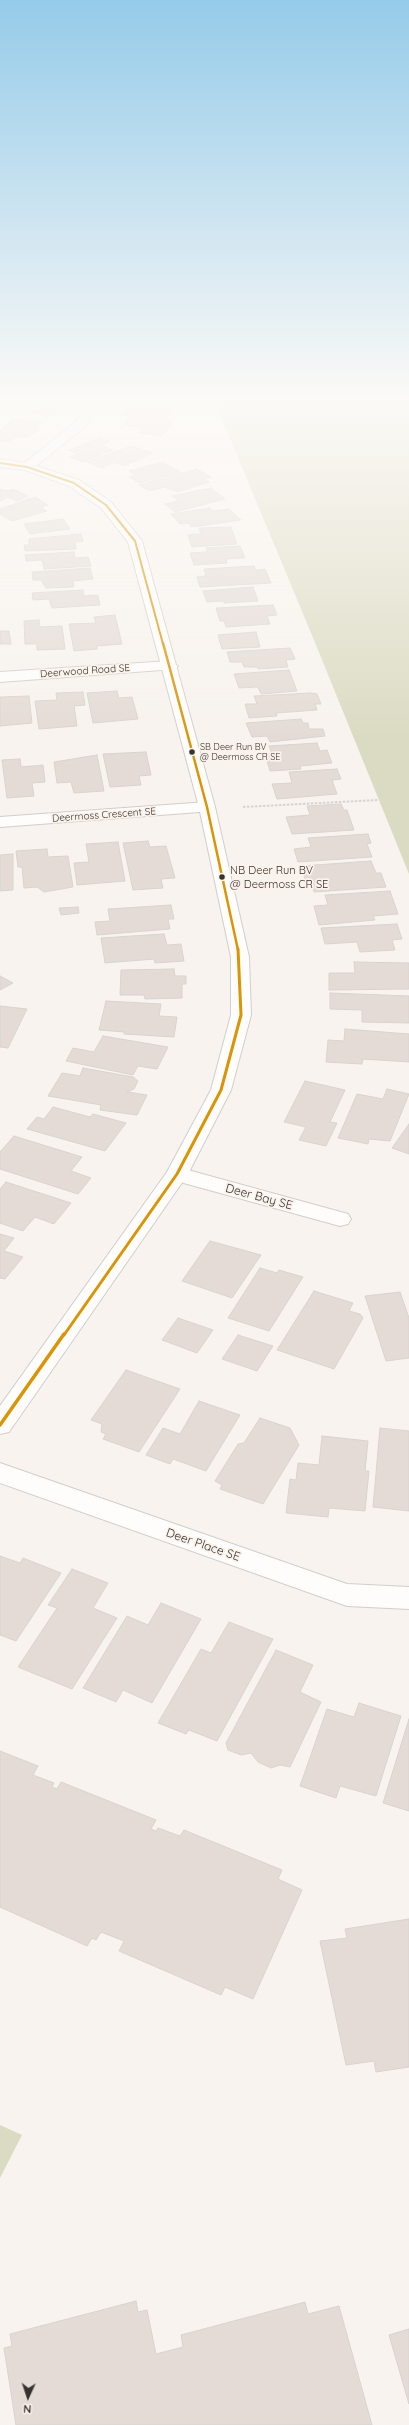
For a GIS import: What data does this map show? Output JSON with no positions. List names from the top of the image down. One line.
{"streets":{"street":["Deerwood Road SE","Deermoss Crescent SE","Deer Bay SE","Deer Place SE"]},"places":["SB Deer Run BV @ Deermoss CR SE","NB Deer Run BV @ Deermoss CR SE"],"north":"bottom"}
